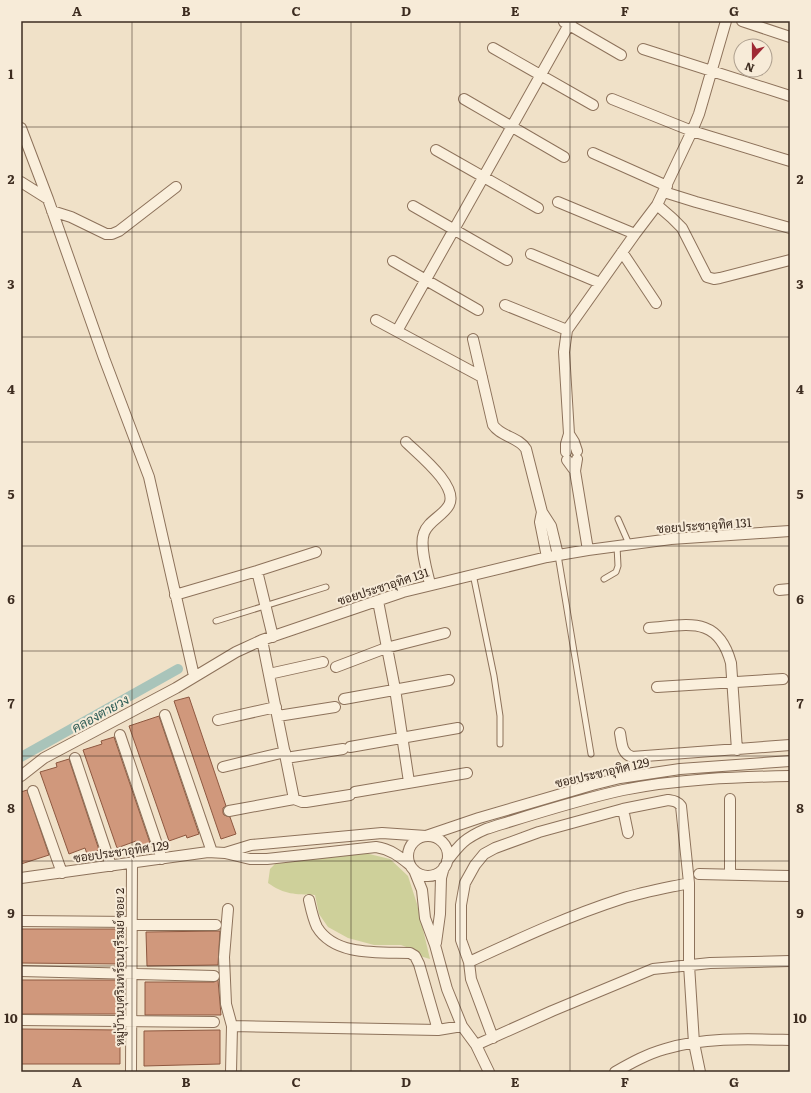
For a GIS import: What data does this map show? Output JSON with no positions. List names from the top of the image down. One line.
{"streets":{"street":["ซอยประชาอุทิศ 131","ซอยประชาอุทิศ 129","หมู่บ้านบุศรินทร์ธนบุรีรมย์ ซอย 2"]},"crossings":[["ซอยประชาอุทิศ 129","หมู่บ้านบุศรินทร์ธนบุรีรมย์ ซอย 2"]],"water":["คลองตายวง"],"north":"bottom","grid":{"columns":["A","B","C","D","E","F","G"],"rows":["1","2","3","4","5","6","7","8","9","10"]}}
